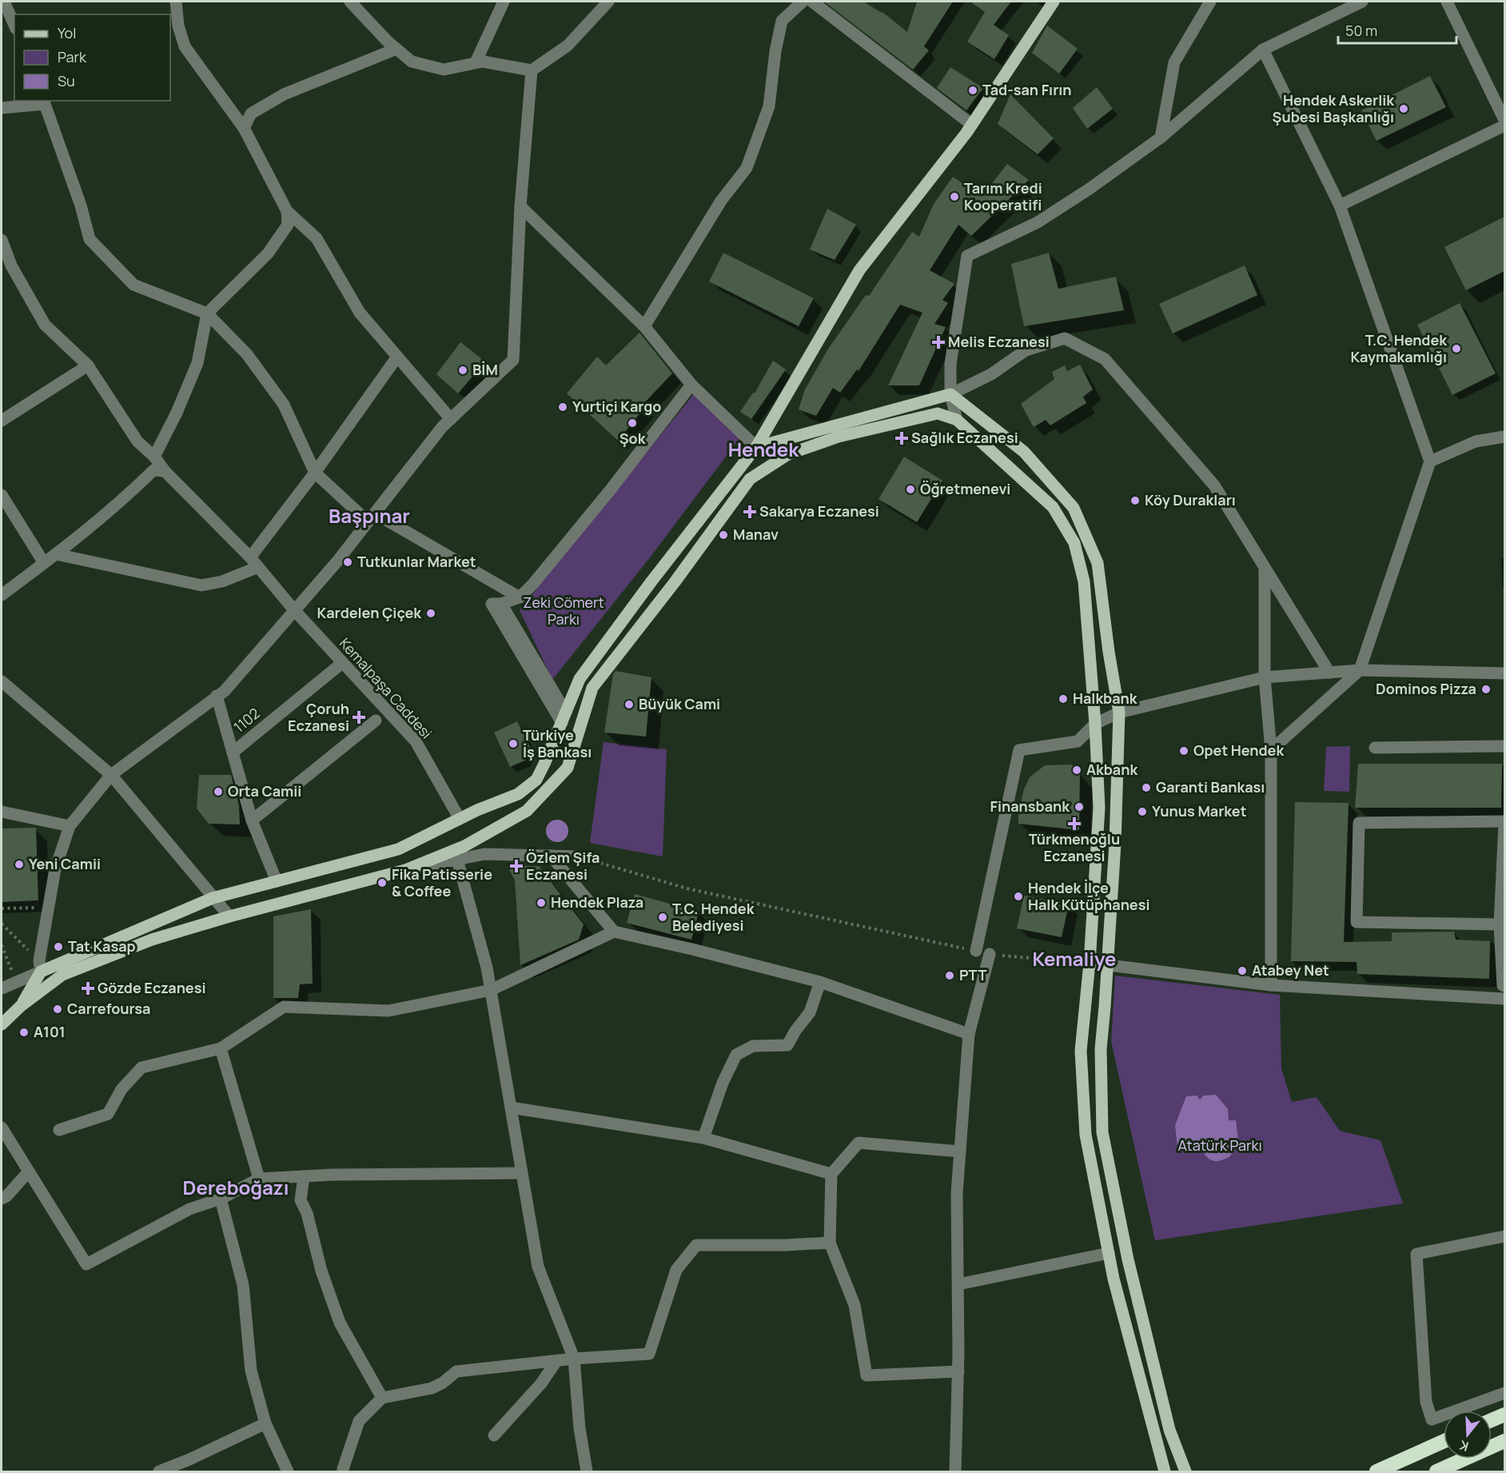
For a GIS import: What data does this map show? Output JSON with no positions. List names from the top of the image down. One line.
{"streets":{"street":["Kemalpaşa Caddesi","1102"]},"crossings":[["Kemalpaşa Caddesi","1102"]],"districts":["Hendek","Başpınar","Kemaliye","Dereboğazı"],"parks":["Zeki Cömert Parkı","Atatürk Parkı"],"places":{"other":["Tad-san Fırın","Hendek Askerlik Şubesi Başkanlığı","Tarım Kredi Kooperatifi","T.C. Hendek Kaymakamlığı","BİM","Yurtiçi Kargo","Şok","Öğretmenevi","Köy Durakları","Manav","Tutkunlar Market","Kardelen Çiçek","Dominos Pizza","Halkbank","Büyük Cami","Türkiye İş Bankası","Opet Hendek","Akbank","Garanti Bankası","Orta Camii","Finansbank","Yunus Market","Yeni Camii","Fika Patisserie & Coffee","Hendek İlçe Halk Kütüphanesi","Hendek Plaza","T.C. Hendek Belediyesi","Tat Kasap","Atabey Net","PTT","Carrefoursa","A101"],"health":["Melis Eczanesi","Sağlık Eczanesi","Sakarya Eczanesi","Çoruh Eczanesi","Türkmenoğlu Eczanesi","Özlem Şifa Eczanesi","Gözde Eczanesi"]},"legend":["Yol","Park","Su"],"scale_bar":"50 m","north":"bottom"}
